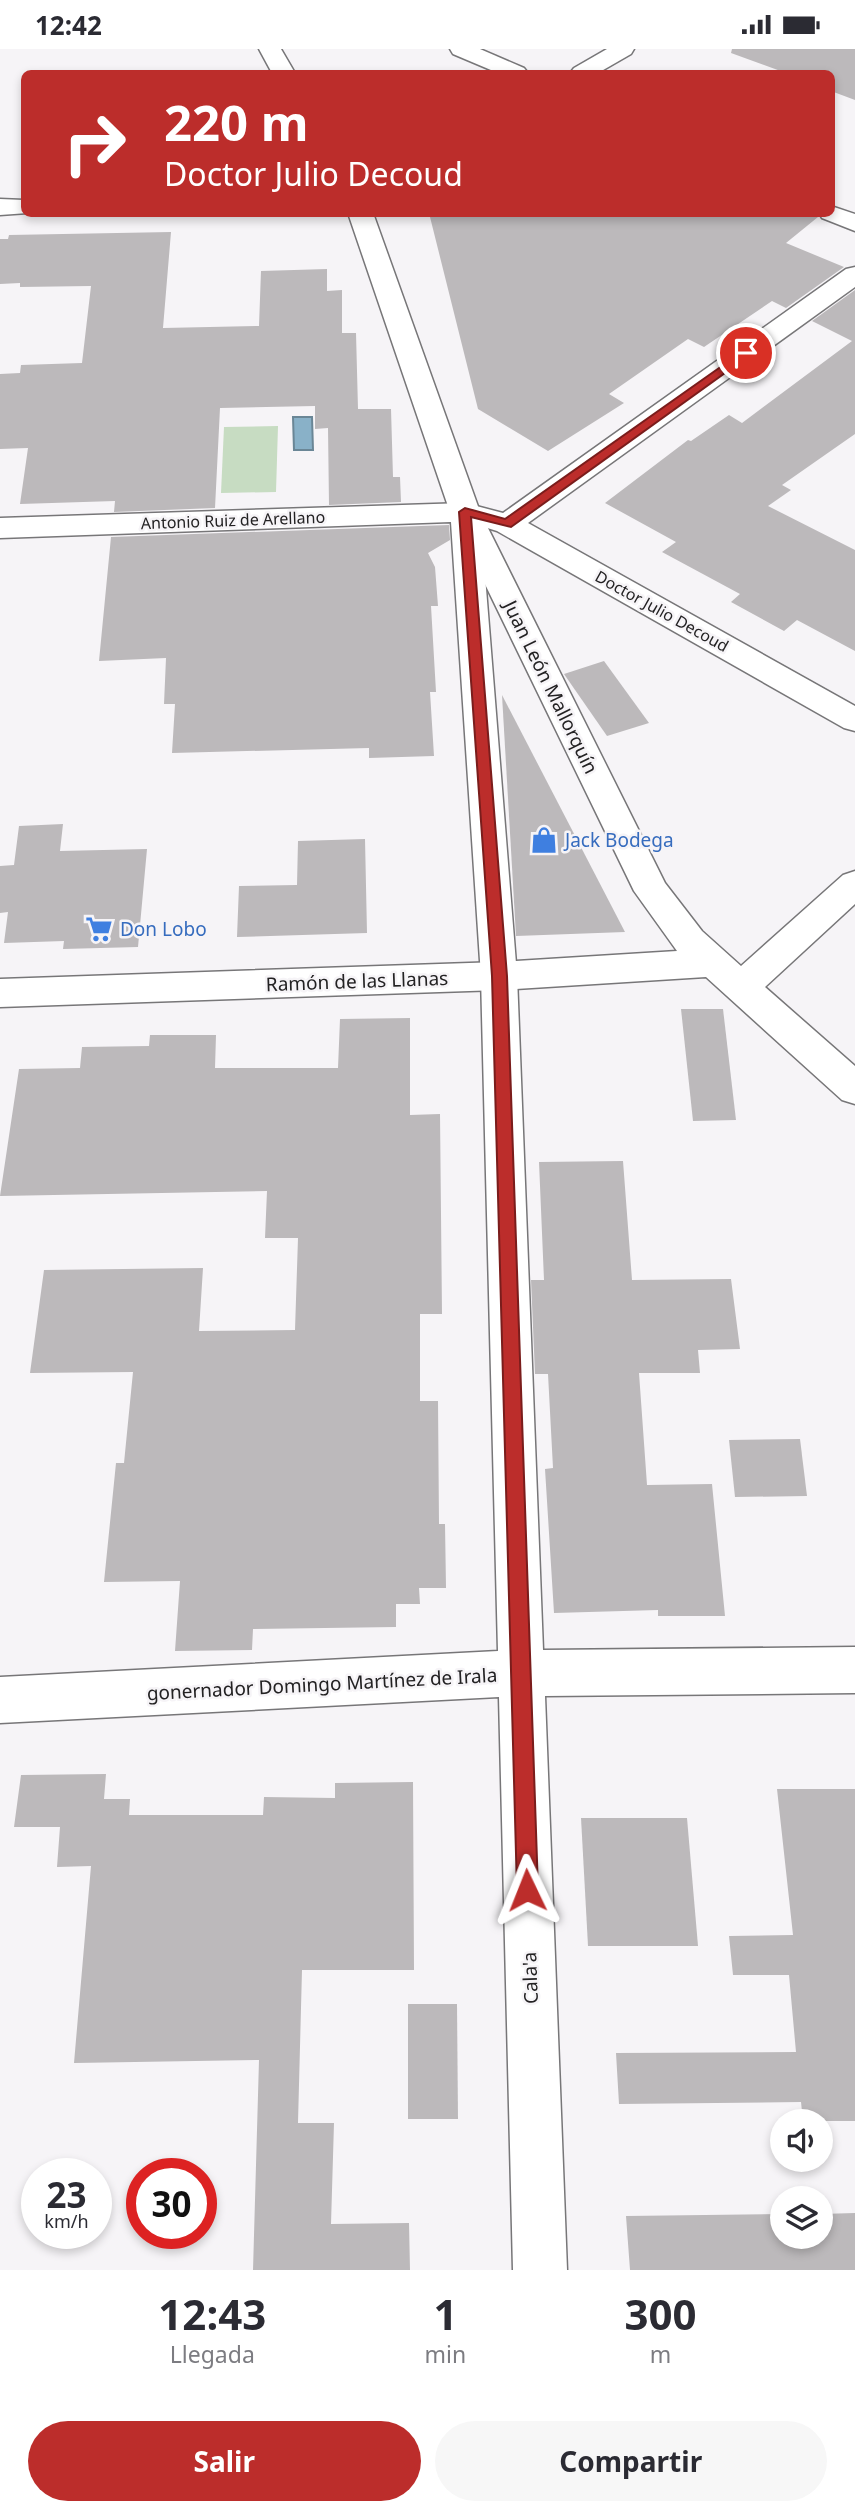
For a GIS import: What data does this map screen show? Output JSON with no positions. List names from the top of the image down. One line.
{"streets":{"street":["Antonio Ruiz de Arellano","Doctor Julio Decoud","Juan León Mallorquín","Ramón de las Llanas","gonernador Domingo Martínez de Irala","Cala'a"]},"crossings":[["Antonio Ruiz de Arellano","Doctor Julio Decoud"],["Antonio Ruiz de Arellano","Juan León Mallorquín"],["Antonio Ruiz de Arellano","Cala'a"],["Doctor Julio Decoud","Juan León Mallorquín"],["Doctor Julio Decoud","Cala'a"],["Juan León Mallorquín","Ramón de las Llanas"],["Juan León Mallorquín","Cala'a"],["Ramón de las Llanas","Cala'a"],["gonernador Domingo Martínez de Irala","Cala'a"]],"places":{"shop":["Jack Bodega"],"supermarket":["Don Lobo"]},"page":{"status":"12:42","turn":["220 m","Doctor Julio Decoud"],"speed":"23 km/h","limit":"30","eta":["12:43","Llegada","1","min","300","m"],"buttons":["Salir","Compartir"]}}
